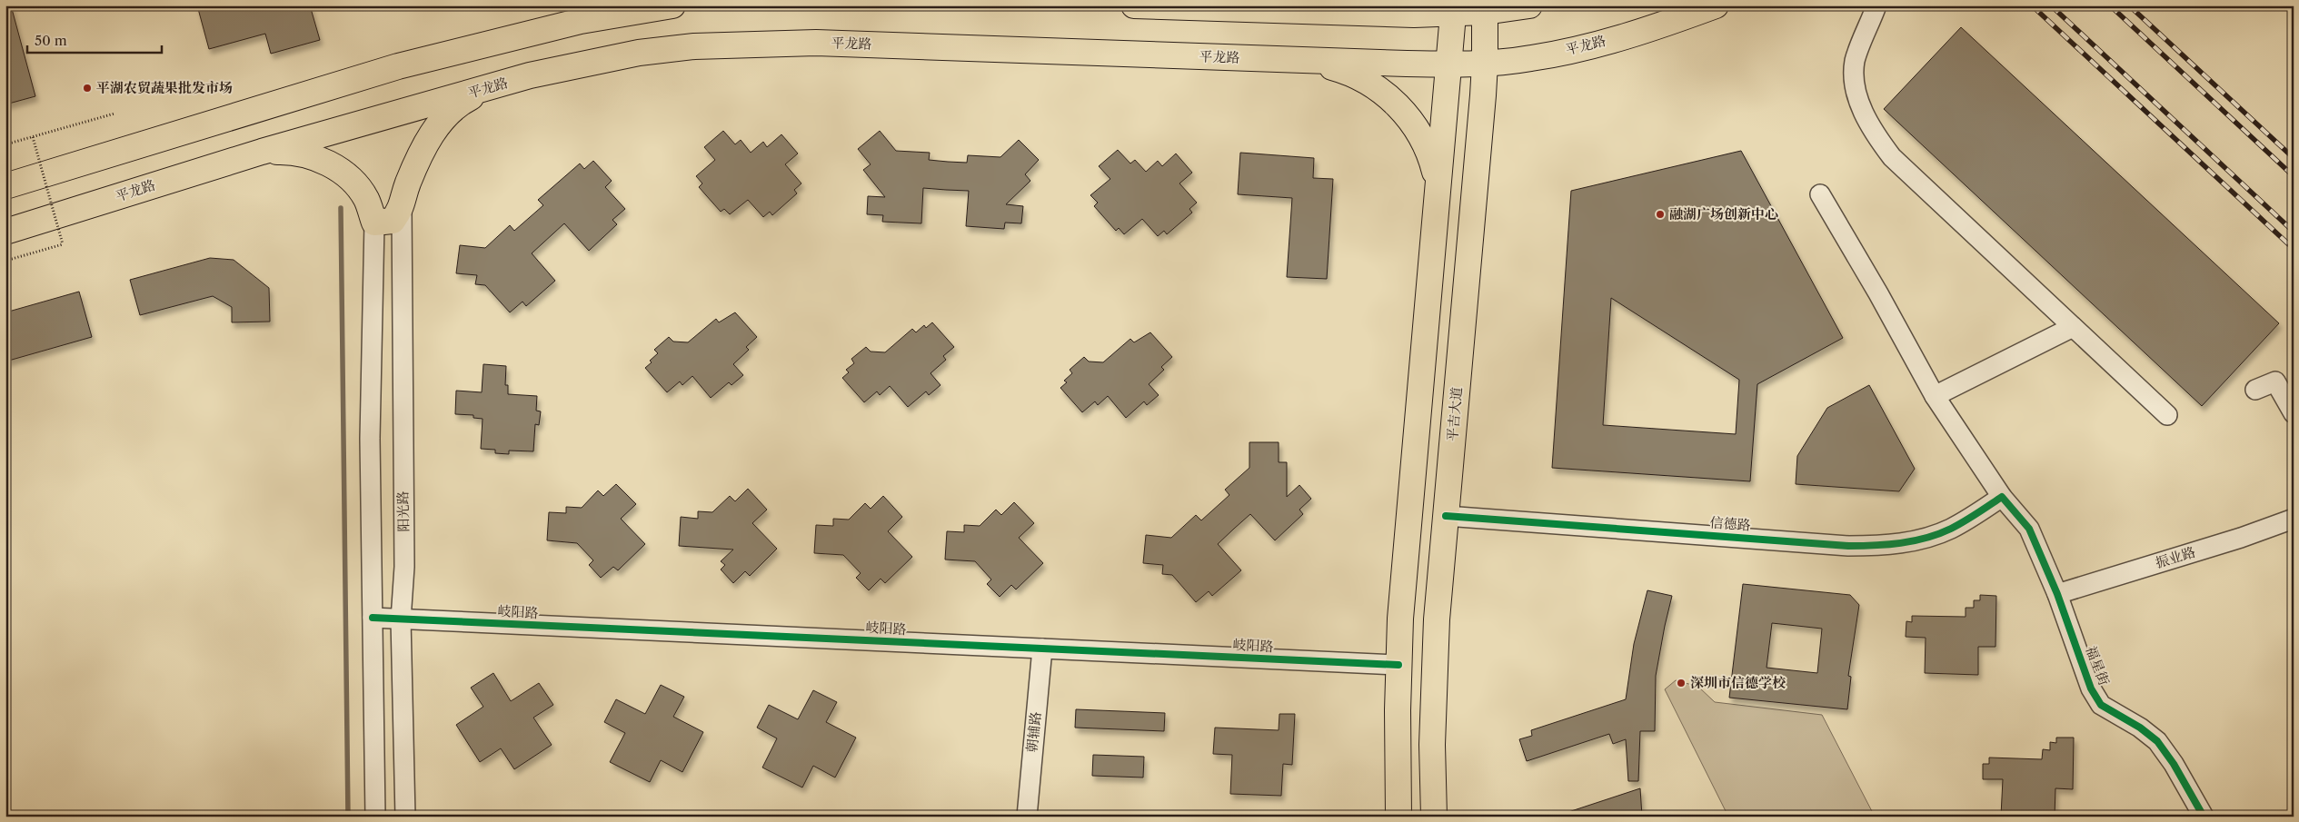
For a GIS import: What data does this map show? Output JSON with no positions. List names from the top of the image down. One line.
{"streets":{"main road":["平龙路","平吉大道"],"street":["阳光路","信德路","振业路","岐阳路","福星街","朝辅路"]},"crossings":[["平龙路","平吉大道"],["平吉大道","信德路"],["阳光路","岐阳路"],["信德路","福星街"],["振业路","福星街"],["岐阳路","朝辅路"]],"places":["平湖农贸蔬果批发市场","融湖广场创新中心","深圳市信德学校"],"scale_bar":"50 m"}
